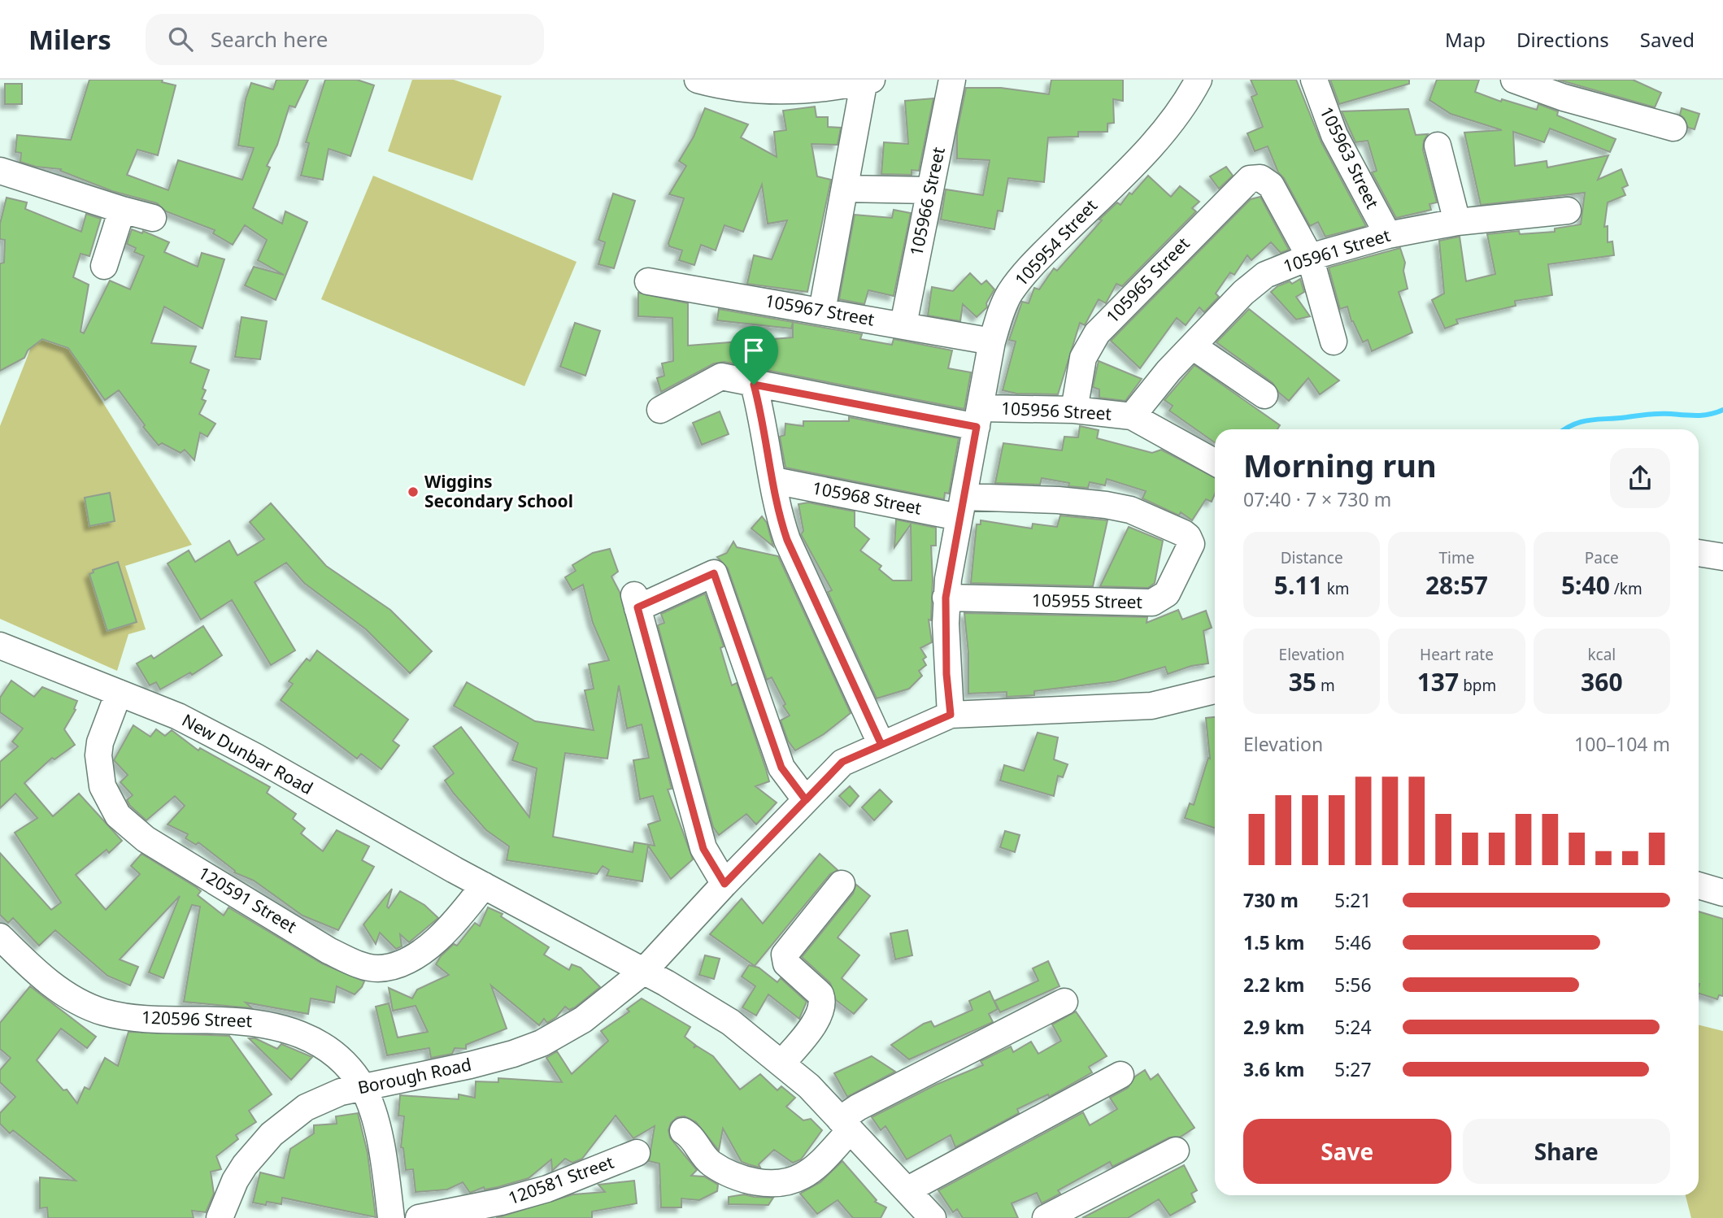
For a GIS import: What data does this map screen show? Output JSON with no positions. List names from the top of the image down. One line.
{"streets":{"street":["105963 Street","105966 Street","105954 Street","105961 Street","105965 Street","105967 Street","105956 Street","105968 Street","105955 Street","New Dunbar Road","120591 Street","120596 Street","Borough Road","120581 Street"]},"crossings":[["105963 Street","105961 Street"],["105966 Street","105967 Street"],["105954 Street","105967 Street"],["105954 Street","105956 Street"],["105954 Street","105968 Street"],["105954 Street","105955 Street"],["105954 Street","Borough Road"],["105961 Street","105965 Street"],["105961 Street","105956 Street"],["105965 Street","105956 Street"],["105968 Street","105955 Street"],["New Dunbar Road","120591 Street"],["New Dunbar Road","Borough Road"],["120596 Street","Borough Road"]],"places":["Wiggins Secondary School"],"page":{"header":"Milers","search":"Search here","nav":["Map","Directions","Saved"],"heading":["Morning run","07:40 · 7 × 730 m"],"stats":[["Distance","5.11 km"],["Time","28:57"],["Pace","5:40 /km"],["Elevation","35 m"],["Heart rate","137 bpm"],["kcal","360"]],"chart":["Elevation","100–104 m"],"list":[{"name":"730 m","note":"5:21"},{"name":"1.5 km","note":"5:46"},{"name":"2.2 km","note":"5:56"},{"name":"2.9 km","note":"5:24"},{"name":"3.6 km","note":"5:27"}],"buttons":["Save","Share"]}}
